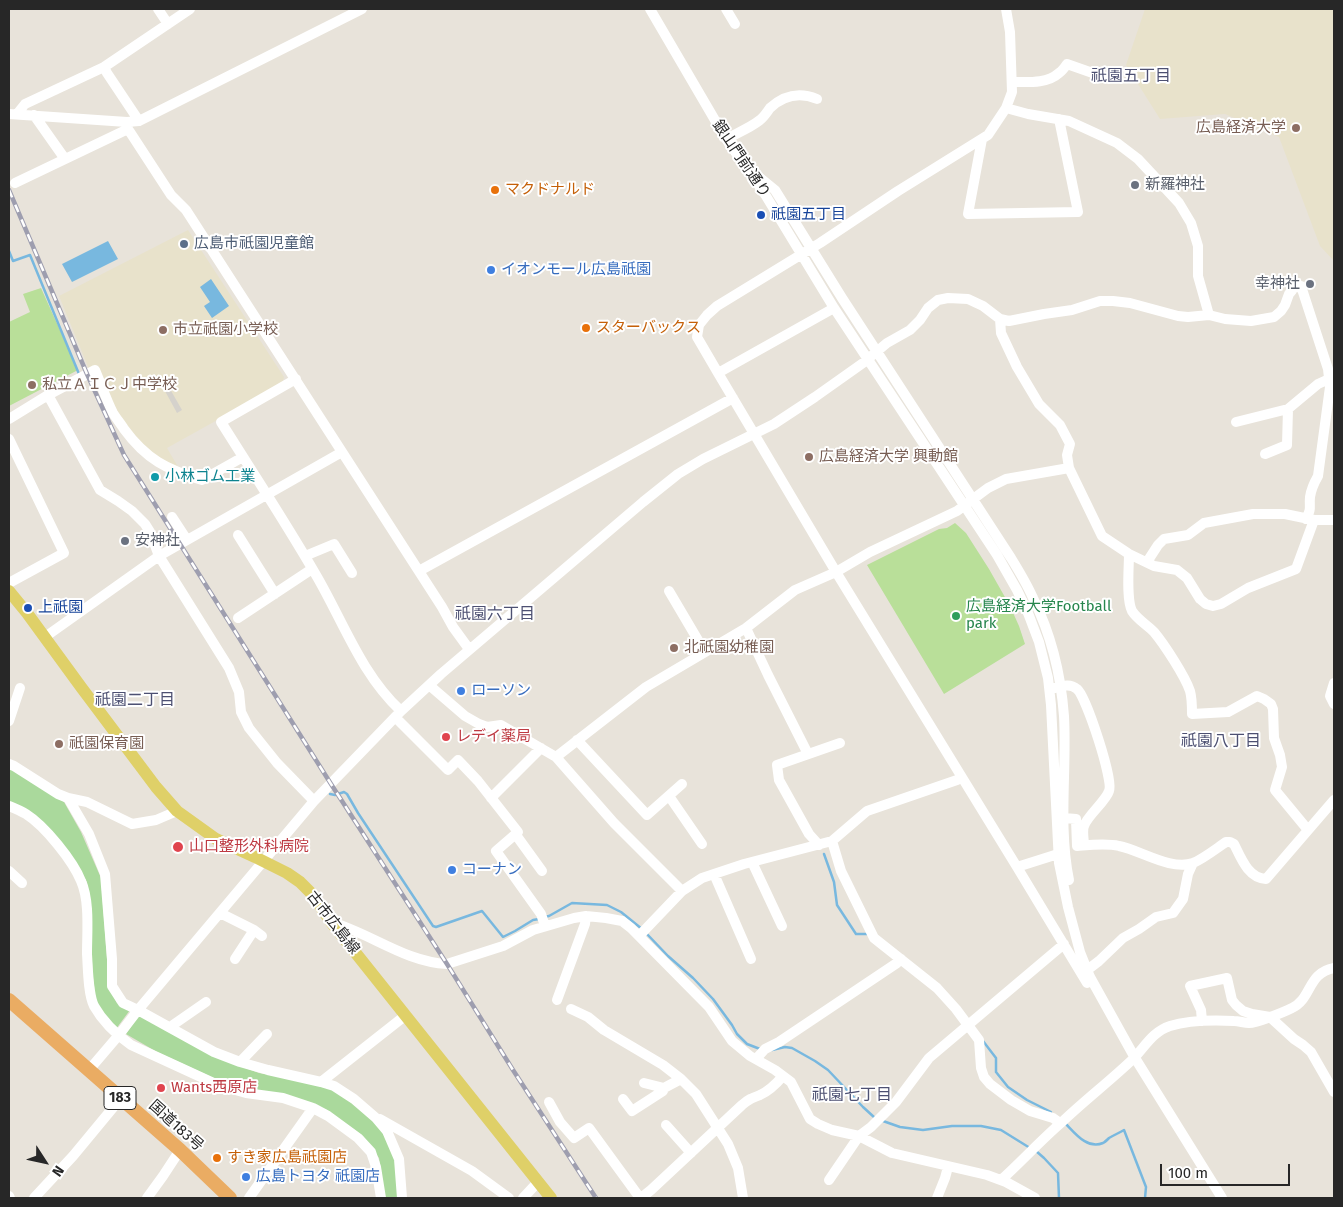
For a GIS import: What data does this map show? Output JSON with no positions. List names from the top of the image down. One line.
{"streets":{"highway":["183","国道183号"],"main road":["古市広島線"],"street":["銀山門前通り"]},"districts":["祇園五丁目","祇園六丁目","祇園二丁目","祇園八丁目","祇園七丁目"],"places":["広島経済大学","新羅神社","マクドナルド","祇園五丁目","広島市祇園児童館","イオンモール広島祇園","幸神社","スターバックス","市立祇園小学校","私立ＡＩＣＪ中学校","広島経済大学 興動館","小林ゴム工業","安神社","上祇園","広島経済大学Football park","北祇園幼稚園","ローソン","レデイ薬局","祇園保育園","山口整形外科病院","コーナン","Wants西原店","すき家広島祇園店","広島トヨタ 祇園店"],"scale_bar":"100 m","north":"bottom right"}
